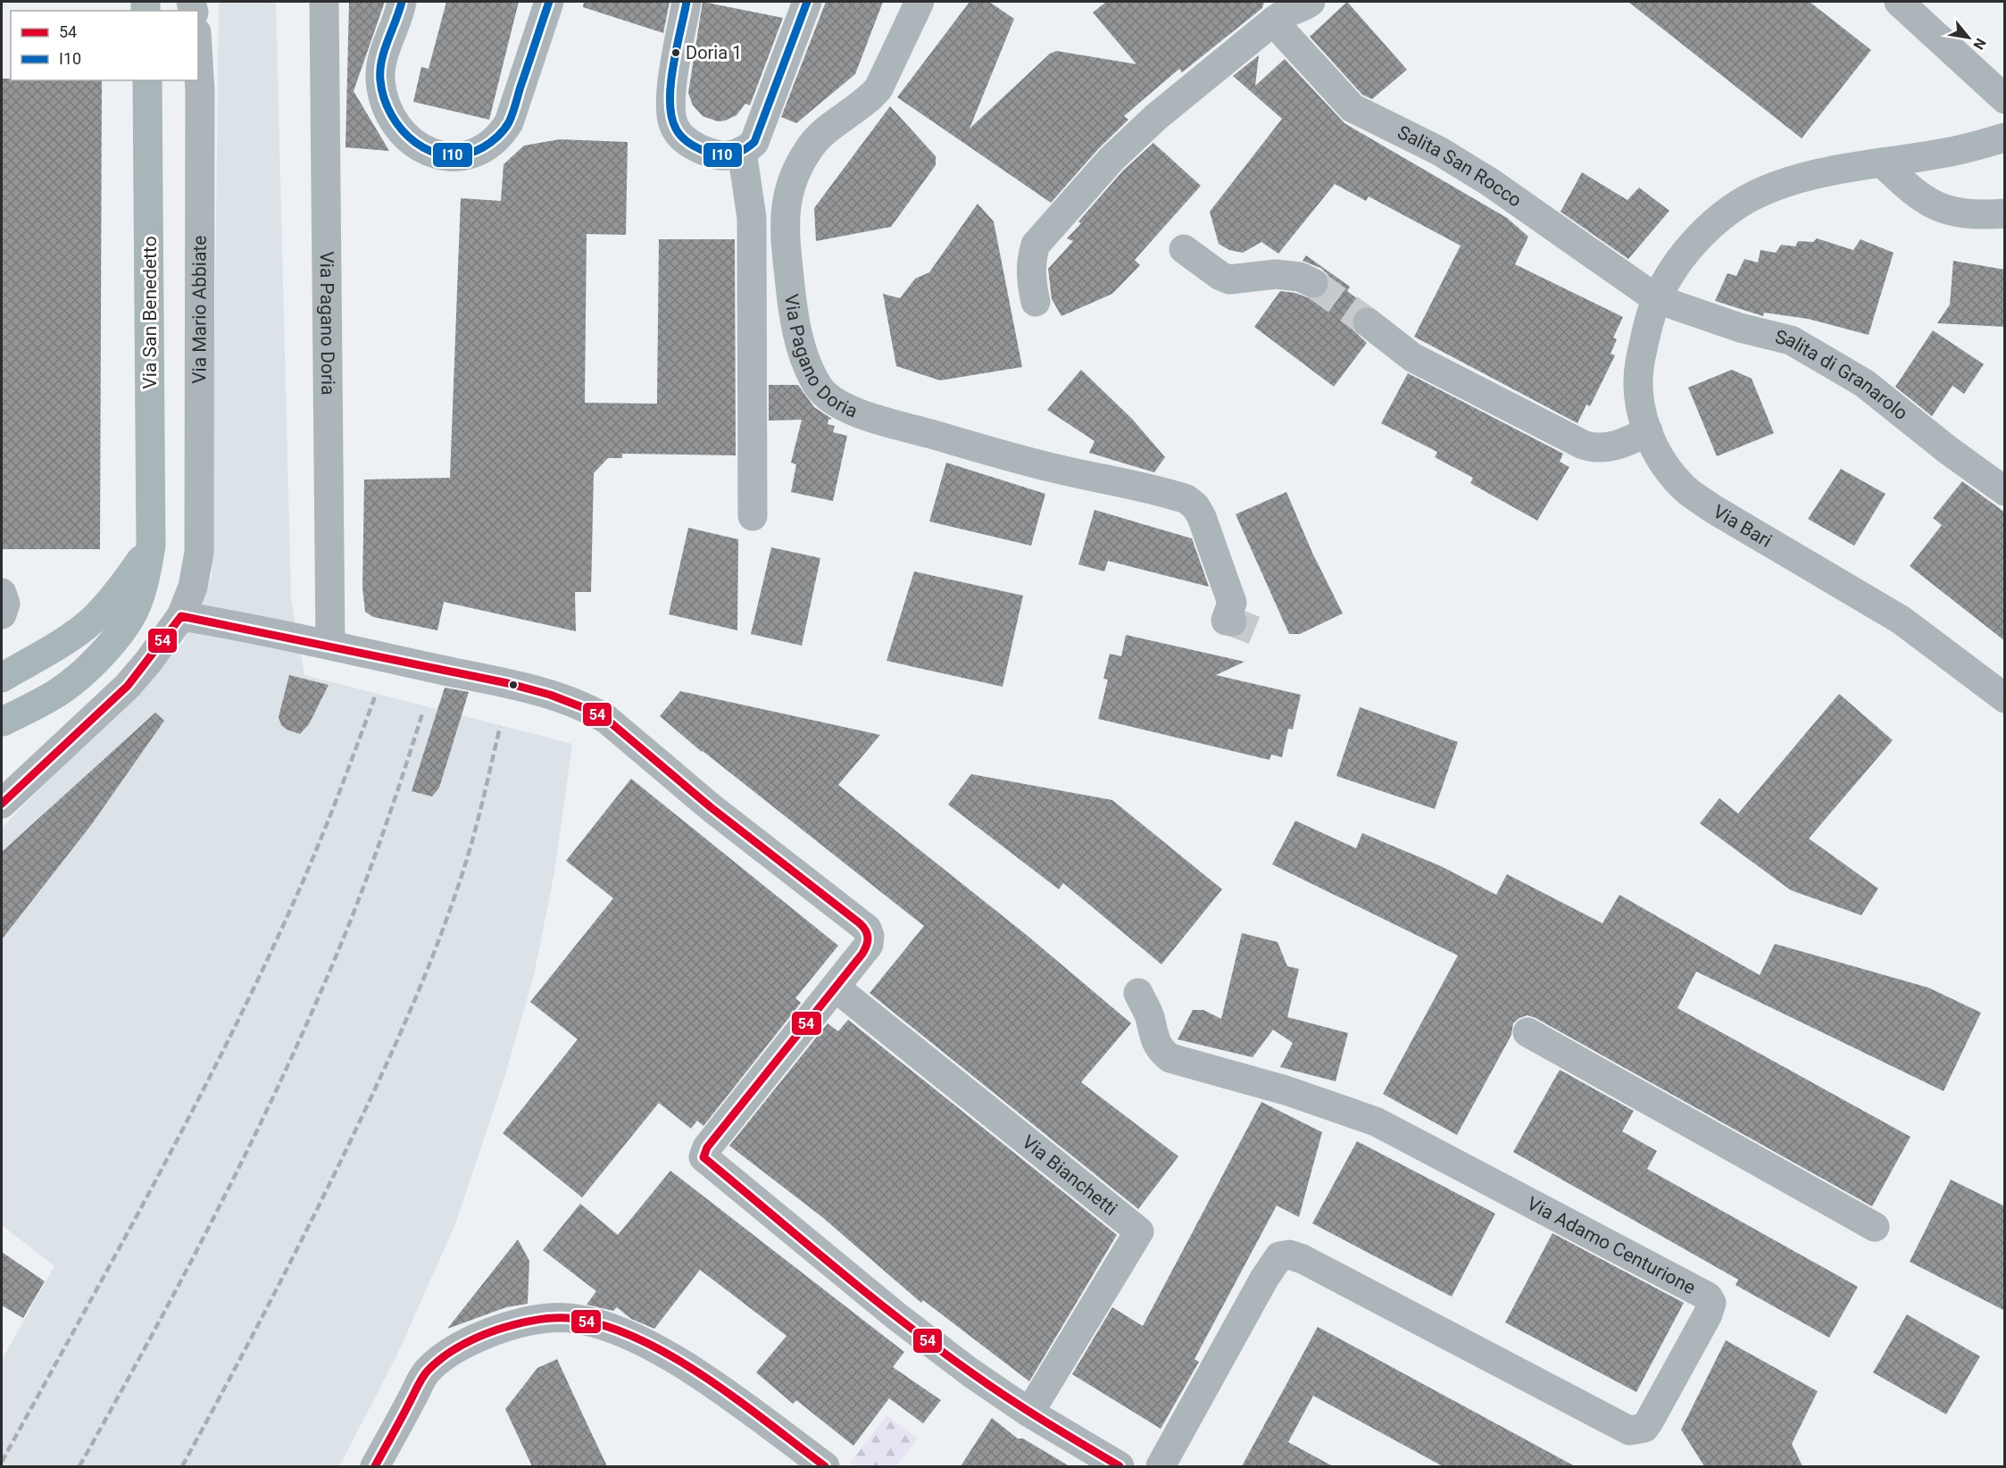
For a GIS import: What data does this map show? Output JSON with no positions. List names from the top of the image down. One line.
{"streets":{"main road":["Via San Benedetto"],"street":["Salita San Rocco","Via Mario Abbiate","Via Pagano Doria","Salita di Granarolo","Via Bari","Via Bianchetti","Via Adamo Centurione"]},"crossings":[["Salita San Rocco","Salita di Granarolo"],["Salita San Rocco","Via Bari"],["Salita di Granarolo","Via Bari"]],"places":["Doria 1"],"lines":["transit line I10","transit line 54"],"legend":["54","I10"],"north":"bottom right"}
